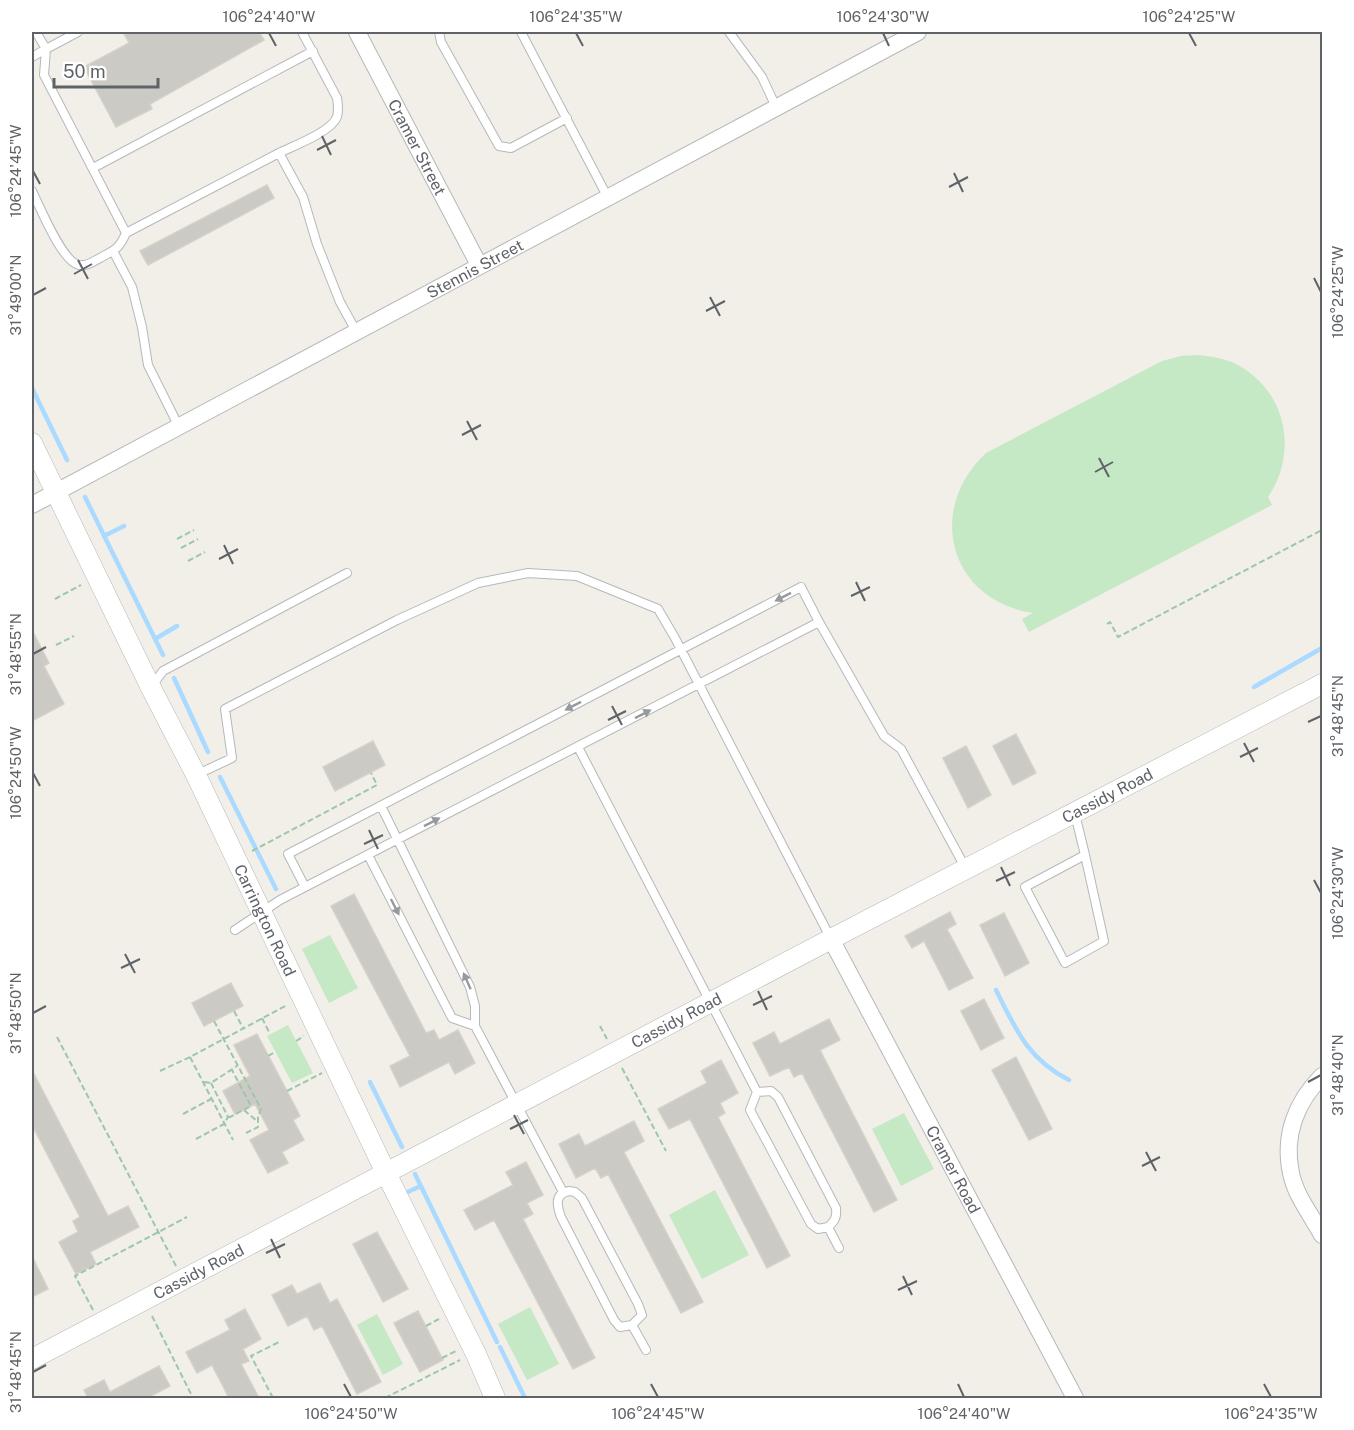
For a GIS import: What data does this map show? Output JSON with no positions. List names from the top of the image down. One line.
{"streets":{"street":["Cramer Street","Stennis Street","Cassidy Road","Carrington Road","Cramer Road"]},"crossings":[["Cramer Street","Stennis Street"],["Stennis Street","Carrington Road"],["Cassidy Road","Carrington Road"],["Cassidy Road","Cramer Road"]],"scale_bar":"50 m","coordinates":["106°24'40\"W","106°24'35\"W","106°24'30\"W","106°24'25\"W","106°24'45\"W","31°49'00\"N","31°48'55\"N","31°48'45\"N","106°24'50\"W","31°48'50\"N","31°48'40\"N"]}
